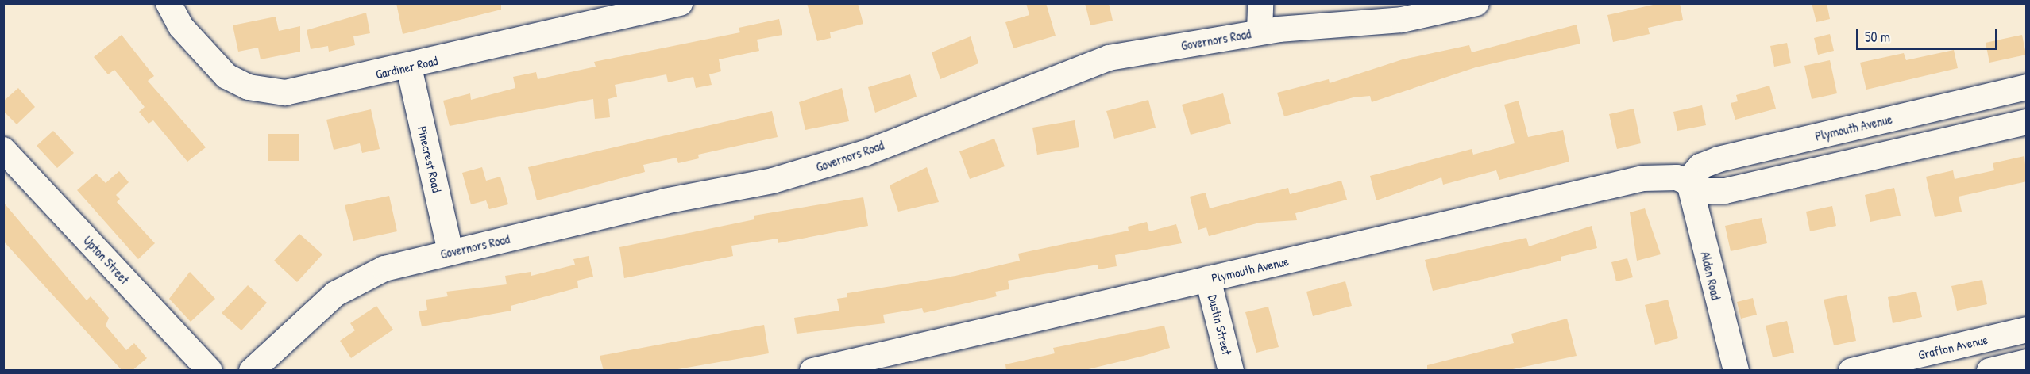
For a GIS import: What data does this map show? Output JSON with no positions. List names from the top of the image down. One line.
{"streets":{"street":["Governors Road","Gardiner Road","Plymouth Avenue","Pinecrest Road","Upton Street","Alden Road","Dustin Street","Grafton Avenue"]},"crossings":[["Governors Road","Pinecrest Road"],["Gardiner Road","Pinecrest Road"],["Plymouth Avenue","Alden Road"],["Plymouth Avenue","Dustin Street"]],"scale_bar":"50 m"}
